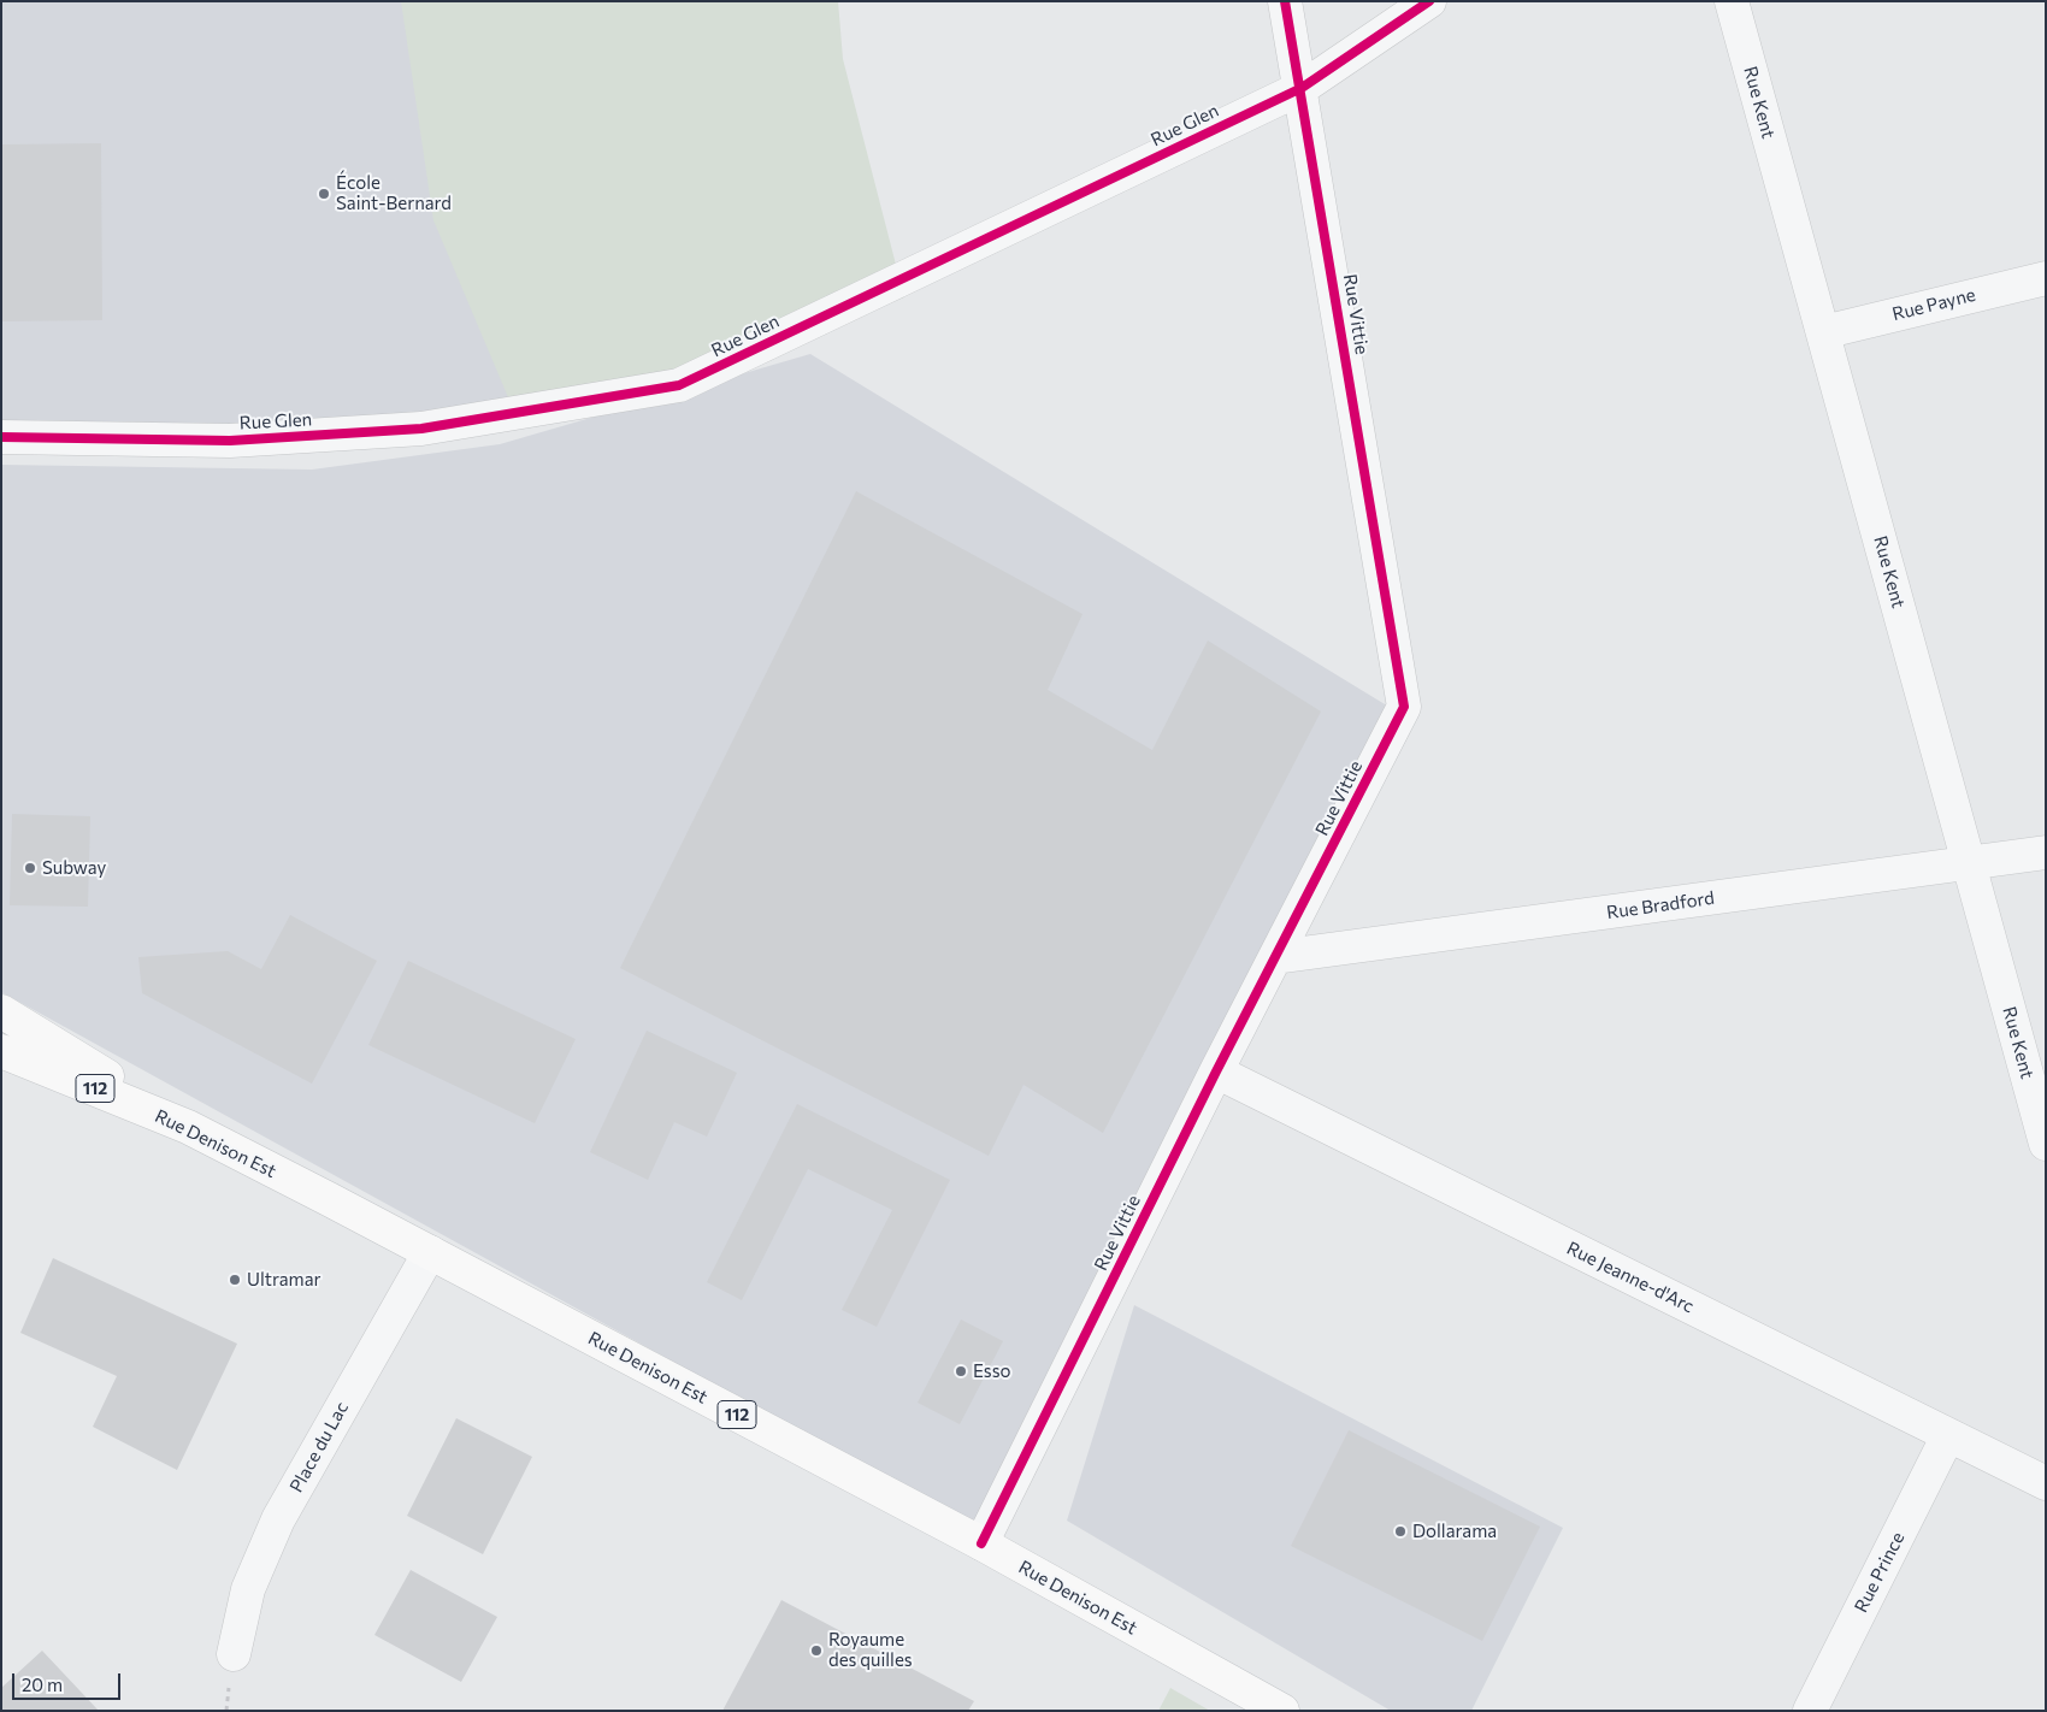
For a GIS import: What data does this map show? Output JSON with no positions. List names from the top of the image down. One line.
{"streets":{"main road":["112","Rue Denison Est"],"street":["Rue Kent","Rue Glen","Rue Payne","Rue Vittie","Rue Bradford","Rue Jeanne-d'Arc","Place du Lac","Rue Prince"]},"crossings":[["Rue Kent","Rue Payne"],["Rue Kent","Rue Bradford"],["Rue Glen","Rue Vittie"],["Rue Vittie","Rue Bradford"],["Rue Vittie","Rue Denison Est"],["Rue Vittie","Rue Jeanne-d'Arc"],["Rue Denison Est","Place du Lac"],["Rue Jeanne-d'Arc","Rue Prince"]],"places":["École Saint-Bernard","Subway","Ultramar","Esso","Dollarama","Royaume des quilles"],"scale_bar":"20 m"}
